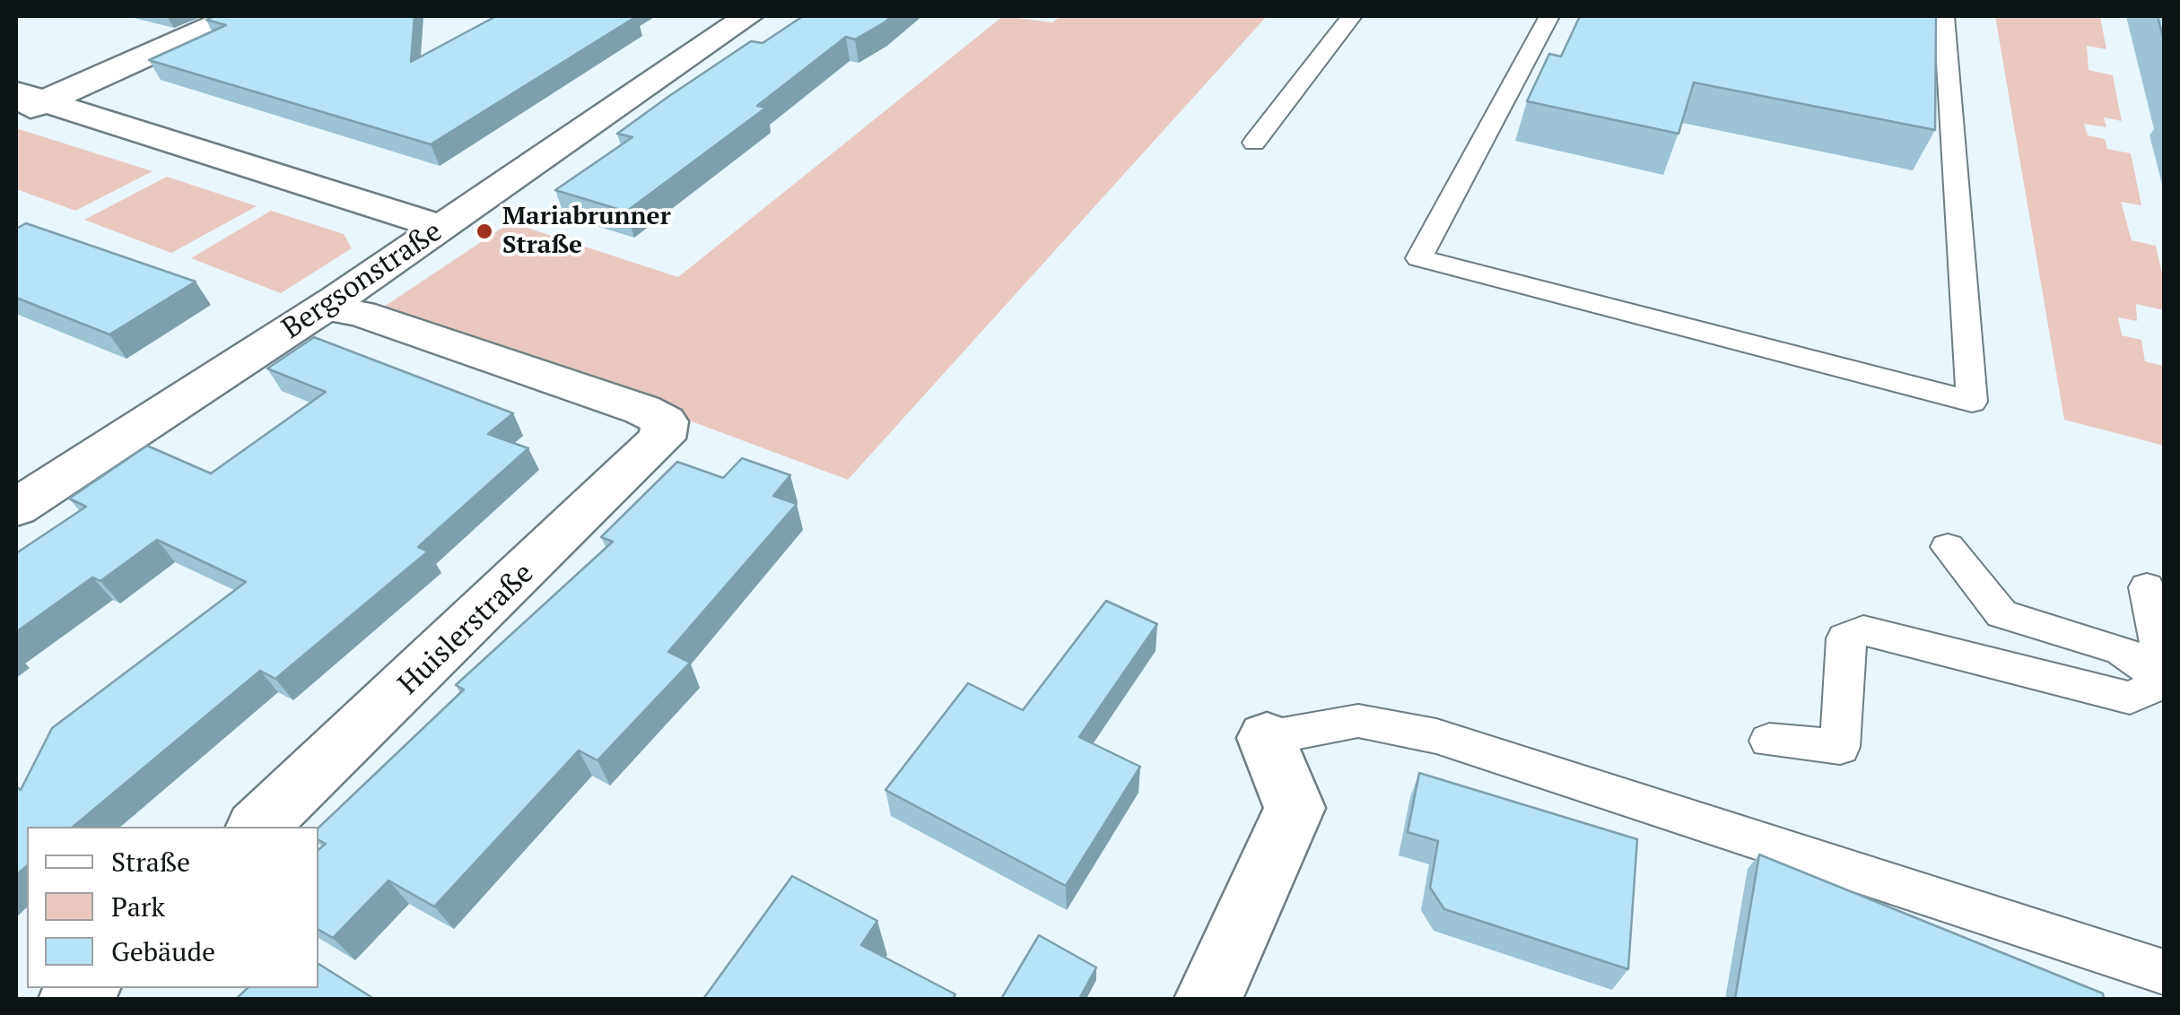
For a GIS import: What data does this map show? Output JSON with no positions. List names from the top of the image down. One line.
{"streets":{"street":["Bergsonstraße","Huislerstraße"]},"crossings":[["Bergsonstraße","Huislerstraße"]],"places":["Mariabrunner Straße"],"legend":["Straße","Park","Gebäude"]}
